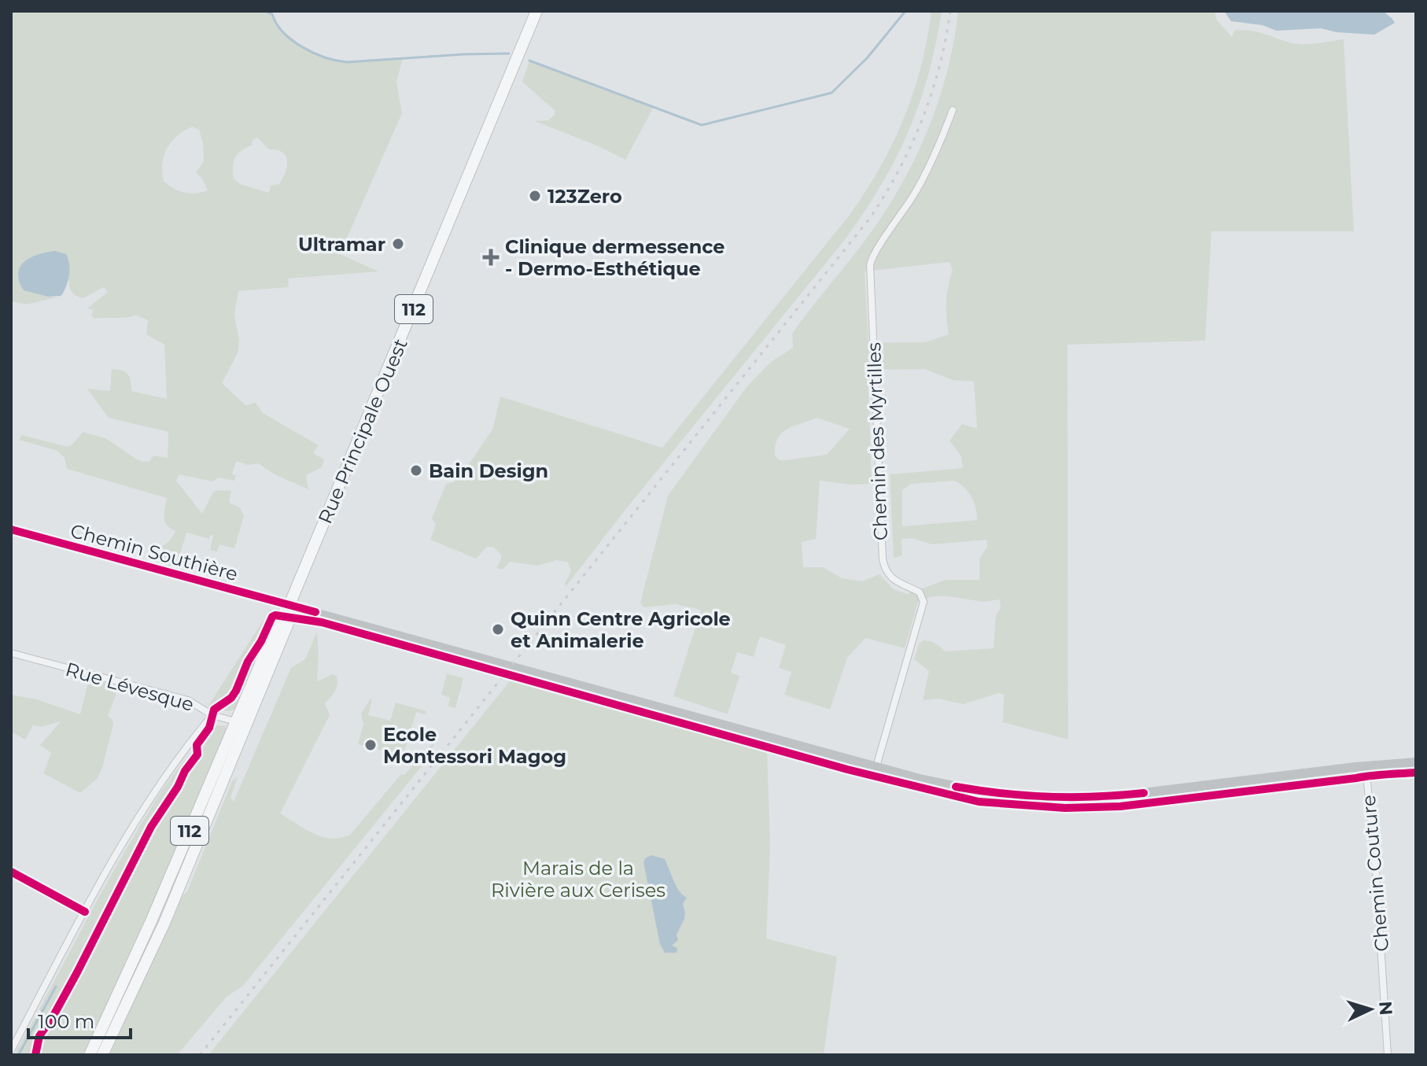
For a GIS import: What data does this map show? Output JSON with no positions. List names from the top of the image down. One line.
{"streets":{"main road":["112","Rue Principale Ouest"],"street":["Chemin des Myrtilles","Chemin Southière","Rue Lévesque","Chemin Couture"]},"crossings":[["Rue Principale Ouest","Chemin Southière"],["Rue Principale Ouest","Rue Lévesque"],["Chemin des Myrtilles","Chemin Southière"],["Chemin Southière","Chemin Couture"]],"parks":["Marais de la Rivière aux Cerises"],"places":{"other":["123Zero","Ultramar","Bain Design","Quinn Centre Agricole et Animalerie","Ecole Montessori Magog"],"health":["Clinique dermessence - Dermo-Esthétique"]},"scale_bar":"100 m","north":"right"}
